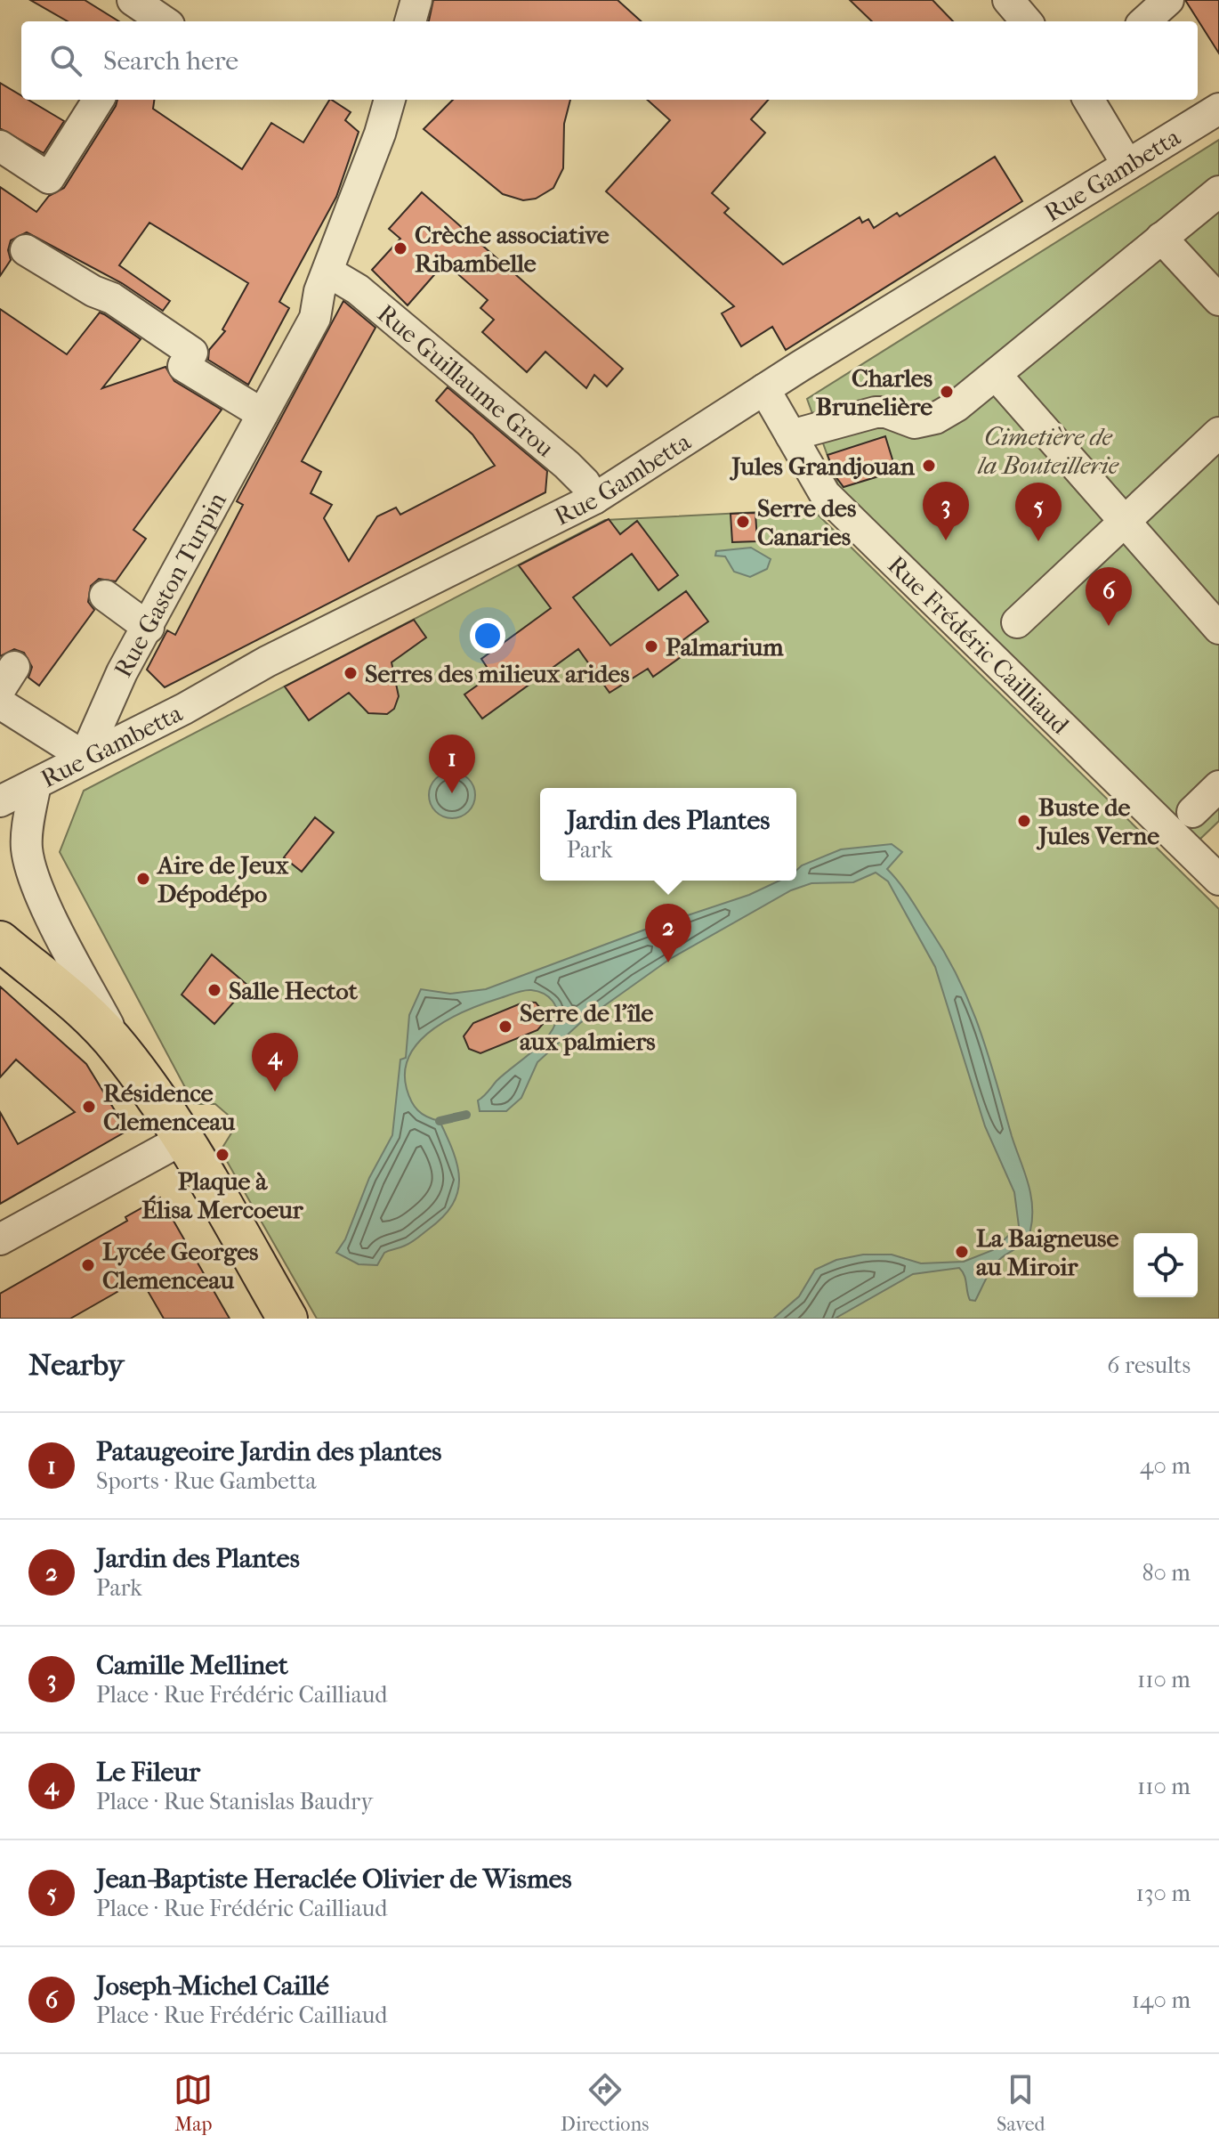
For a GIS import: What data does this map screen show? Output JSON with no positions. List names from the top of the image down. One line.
{"streets":{"street":["Rue Gambetta","Rue Guillaume Grou","Rue Gaston Turpin","Rue Frédéric Cailliaud"]},"crossings":[["Rue Gambetta","Rue Guillaume Grou"],["Rue Gambetta","Rue Gaston Turpin"],["Rue Gambetta","Rue Frédéric Cailliaud"],["Rue Guillaume Grou","Rue Gaston Turpin"]],"parks":["Cimetière de la Bouteillerie"],"places":["Crèche associative Ribambelle","Charles Brunelière","Jules Grandjouan","Serre des Canaries","Palmarium","Serres des milieux arides","Buste de Jules Verne","Aire de Jeux Dépodépo","Salle Hectot","Serre de l'île aux palmiers","Résidence Clemenceau","Plaque à Élisa Mercoeur","La Baigneuse au Miroir","Lycée Georges Clemenceau"],"page":{"search":"Search here","pins":["3","5","6","1","2","4"],"popup":["Jardin des Plantes","Park"],"heading":["Nearby","6 results"],"list":[{"mark":"1","name":"Pataugeoire Jardin des plantes","note":"Sports · Rue Gambetta","value":"40 m"},{"mark":"2","name":"Jardin des Plantes","note":"Park","value":"80 m"},{"mark":"3","name":"Camille Mellinet","note":"Place · Rue Frédéric Cailliaud","value":"110 m"},{"mark":"4","name":"Le Fileur","note":"Place · Rue Stanislas Baudry","value":"110 m"},{"mark":"5","name":"Jean-Baptiste Heraclée Olivier de Wismes","note":"Place · Rue Frédéric Cailliaud","value":"130 m"},{"mark":"6","name":"Joseph-Michel Caillé","note":"Place · Rue Frédéric Cailliaud","value":"140 m"}],"nav":["Map","Directions","Saved"]}}
